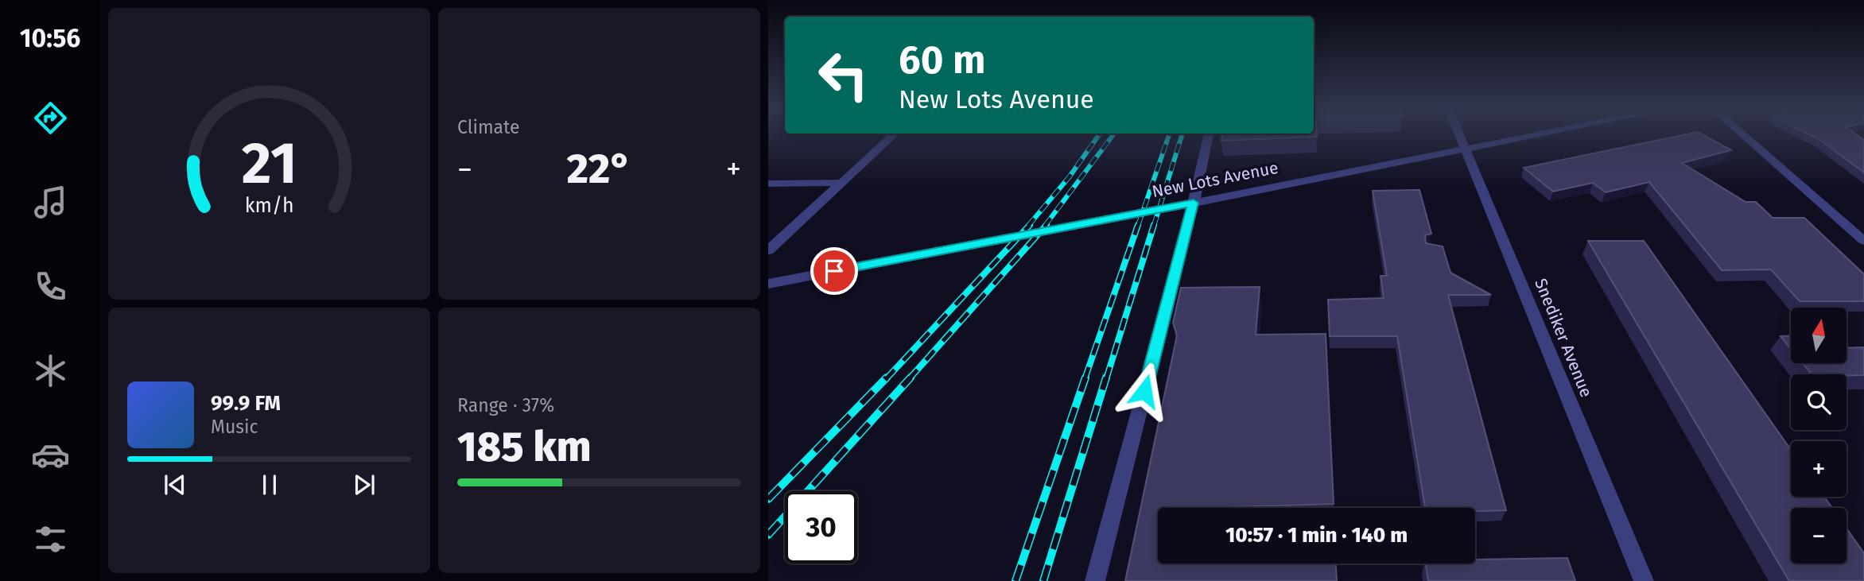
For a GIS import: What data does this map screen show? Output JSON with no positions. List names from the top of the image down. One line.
{"streets":{"street":["New Lots Avenue","Snediker Avenue"]},"crossings":[["New Lots Avenue","Snediker Avenue"]],"north":"top","page":{"tabs":"10:56","tile":["Climate",["Range · 37%","185 km"]],"turn":["60 m","New Lots Avenue"],"heat":["−","22°","+"],"map_buttons":["+","−"],"song":["99.9 FM","Music"],"limit":"30","trip":"10:57 · 1 min · 140 m","gauge":["21","km/h"]}}
